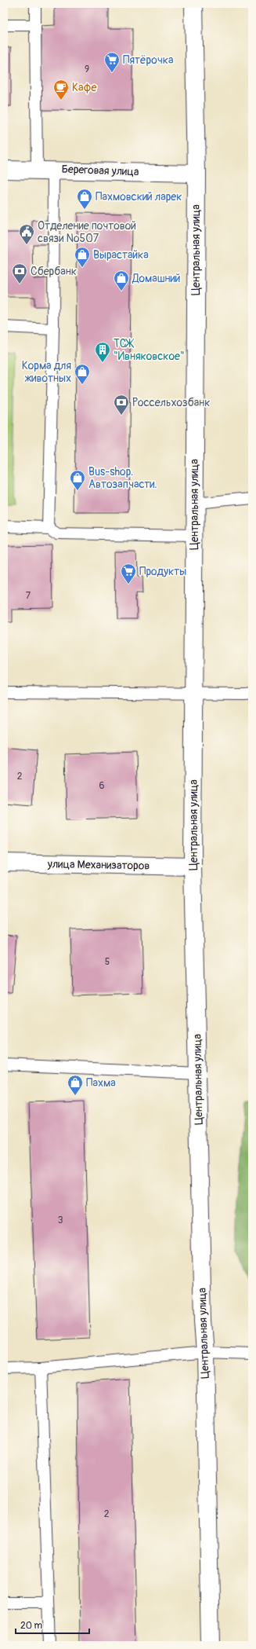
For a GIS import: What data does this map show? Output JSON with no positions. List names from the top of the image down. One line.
{"streets":{"street":["Береговая улица","Центральная улица","улица Механизаторов"]},"crossings":[["Береговая улица","Центральная улица"],["Центральная улица","улица Механизаторов"]],"places":{"supermarket":["Пятёрочка","Продукты"],"cafe":["Кафе"],"shop":["Пахмовский ларек","Вырастайка","Домашний","Корма для животных","Bus-shop. Автозапчасти.","Пахма"],"public building":["Отделение почтовой связи №507"],"bank":["Сбербанк","Россельхозбанк"],"building":["ТСЖ \"Ивняковское\""]},"house_numbers":["9","7","2","6","5","3","2"],"scale_bar":"20 m"}
